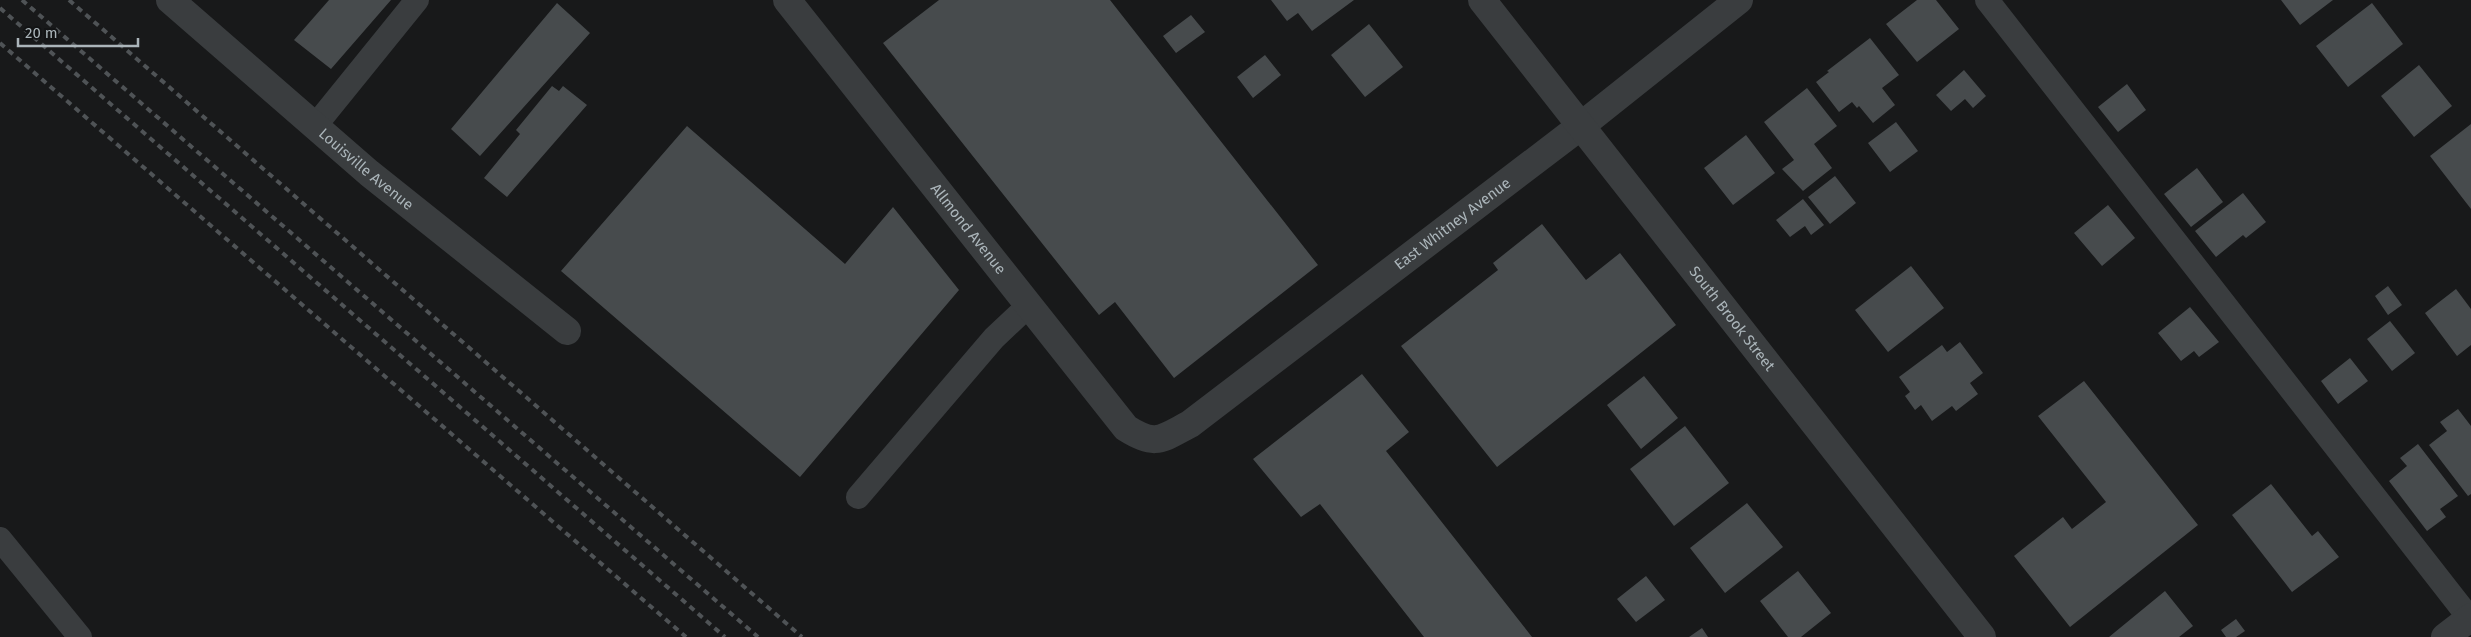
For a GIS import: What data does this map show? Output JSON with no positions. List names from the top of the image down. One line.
{"streets":{"street":["Louisville Avenue","East Whitney Avenue","Allmond Avenue","South Brook Street"]},"crossings":[["East Whitney Avenue","Allmond Avenue"],["East Whitney Avenue","South Brook Street"]],"scale_bar":"20 m"}
